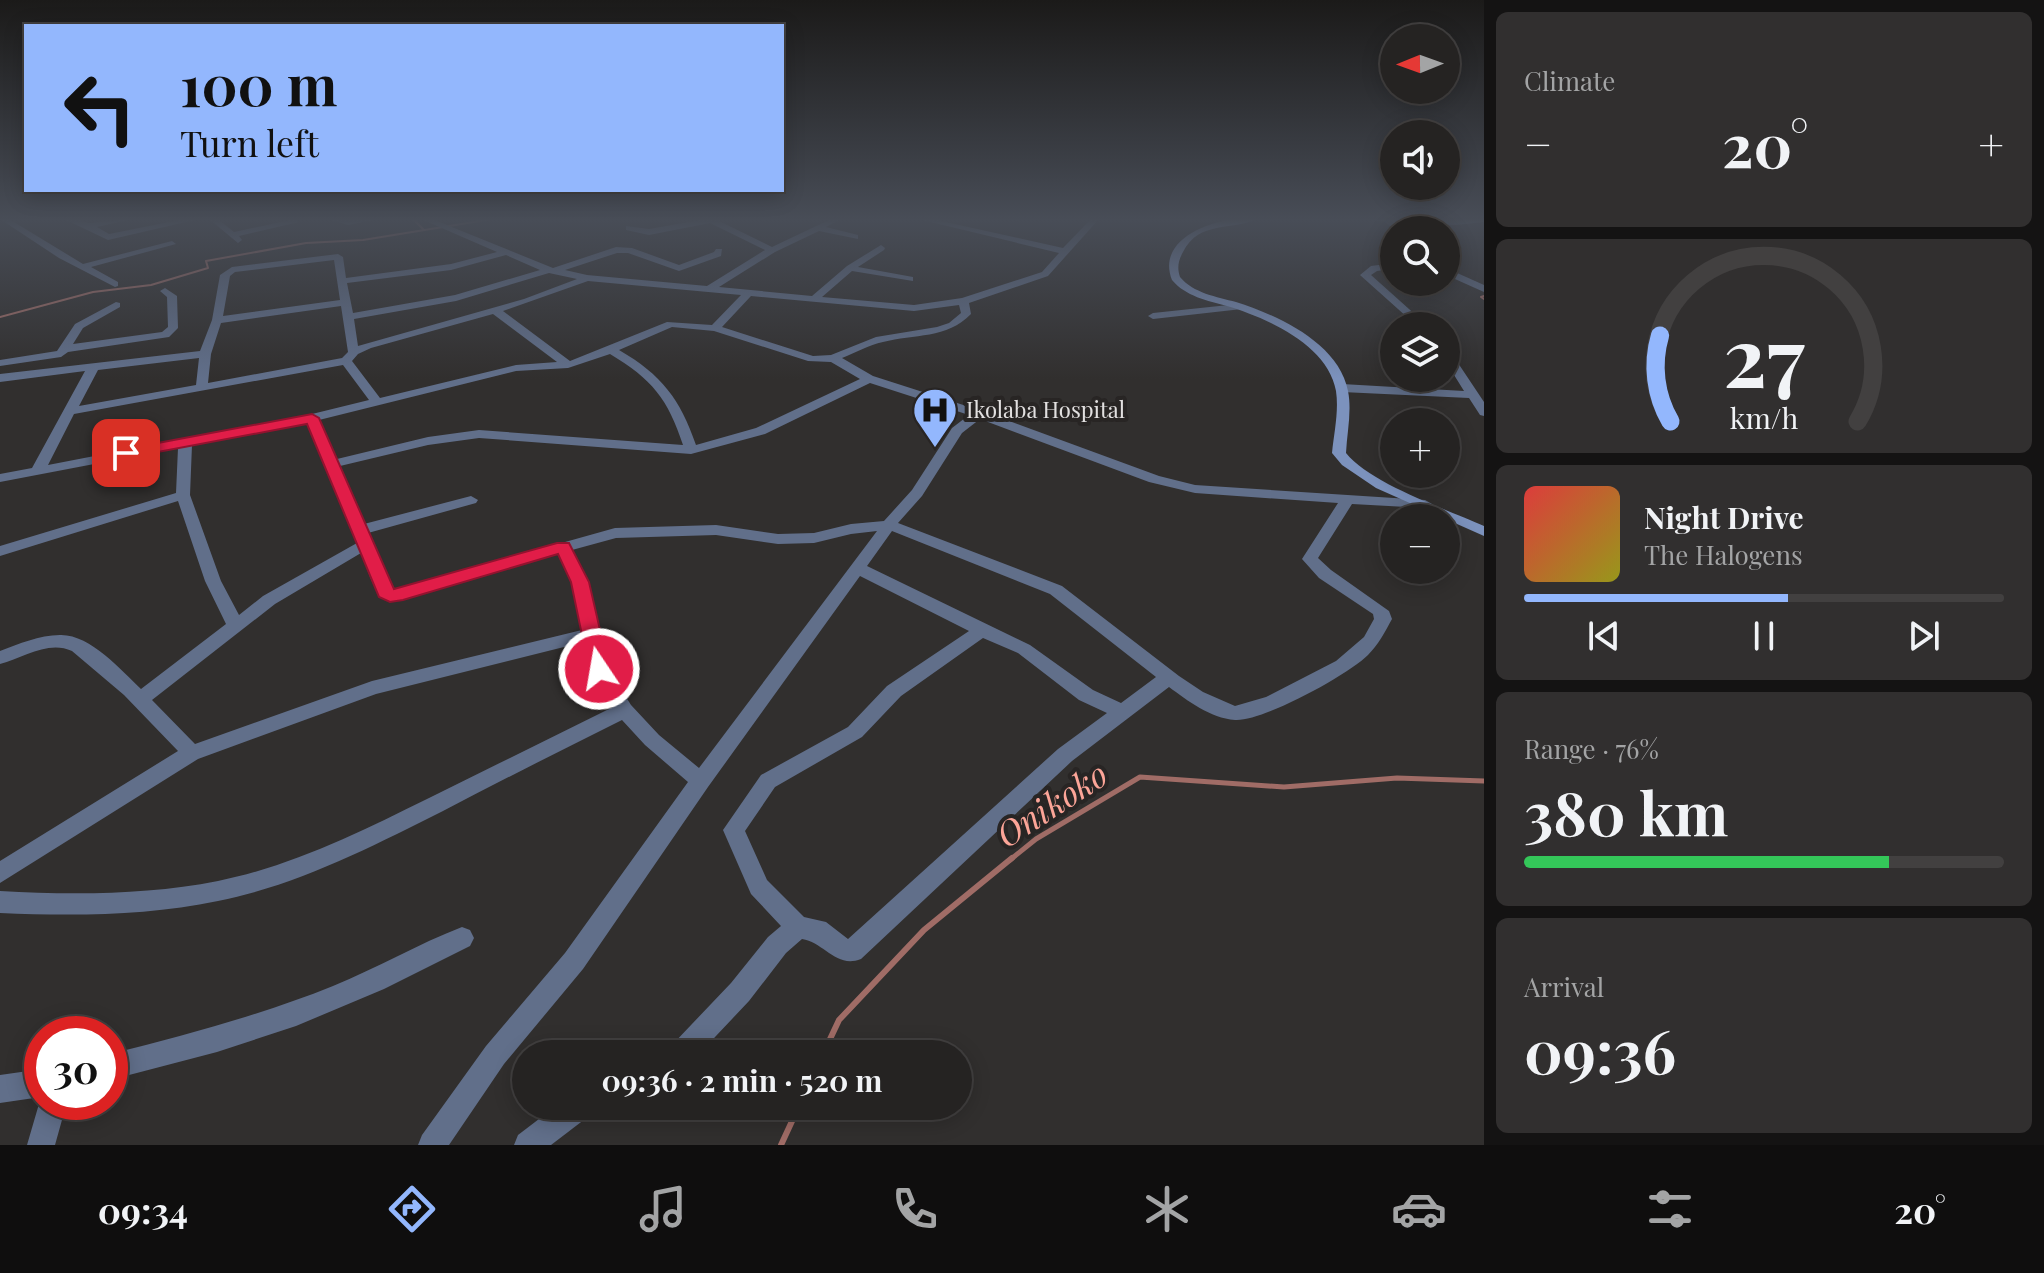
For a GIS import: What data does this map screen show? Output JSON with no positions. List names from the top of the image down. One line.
{"water":["Onikoko"],"places":{"hospital":["Ikolaba Hospital"]},"north":"left","page":{"tile":["Climate",["Range · 76%","380 km"],["Arrival","09:36"]],"map_buttons":["+","−"],"turn":["100 m","Turn left"],"heat":["−","20°","+"],"song":["Night Drive","The Halogens"],"limit":"30","trip":"09:36 · 2 min · 520 m","tabs":["09:34","20°"],"gauge":["27","km/h"]}}
